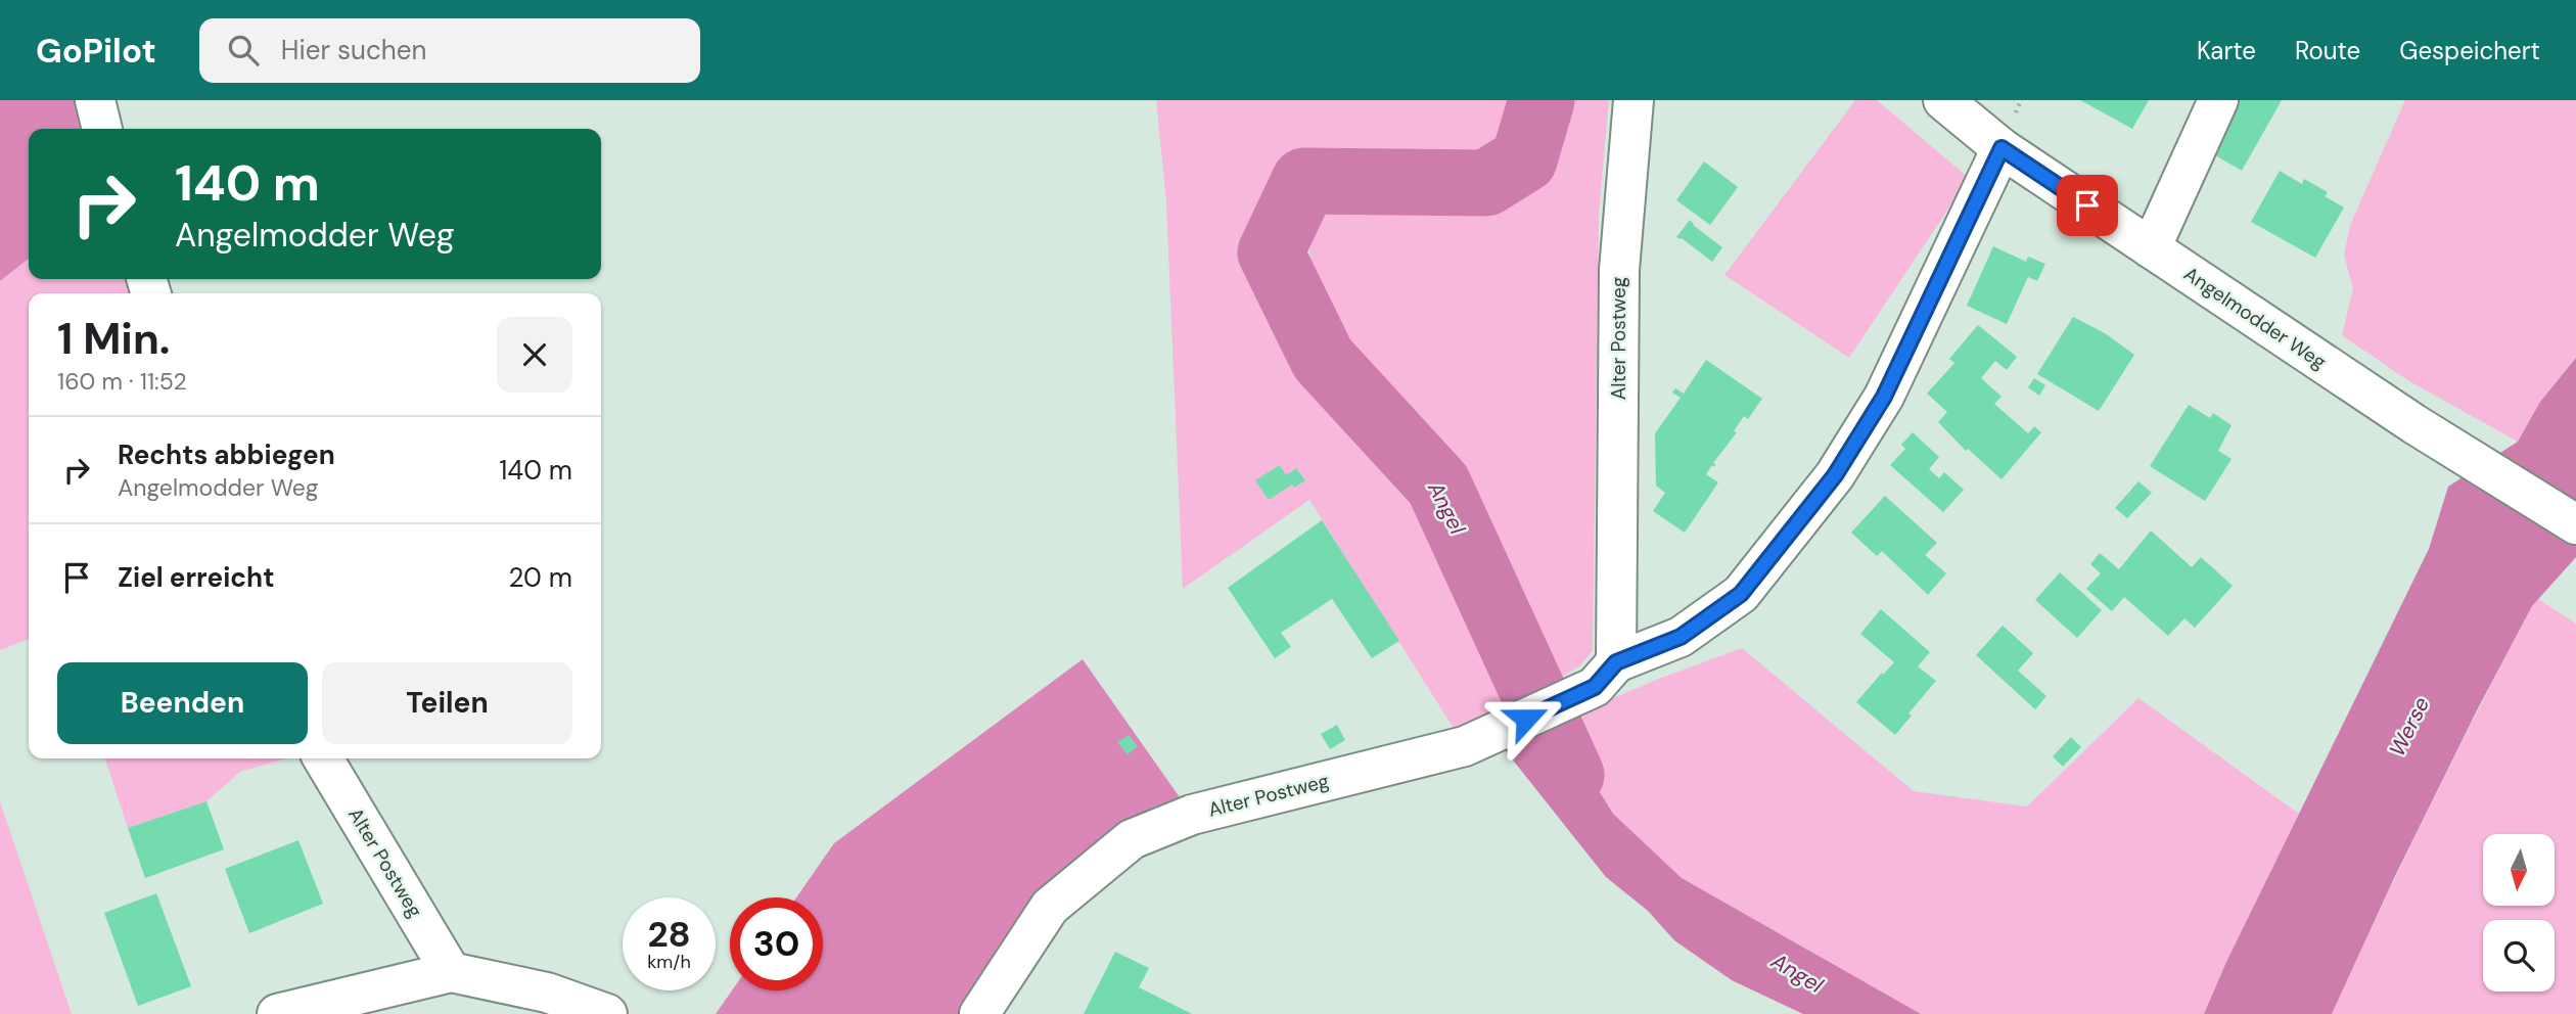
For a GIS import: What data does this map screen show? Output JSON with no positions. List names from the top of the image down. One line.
{"streets":{"street":["Angelmodder Weg","Alter Postweg"]},"crossings":[["Angelmodder Weg","Alter Postweg"]],"water":["Angel","Werse"],"north":"bottom","page":{"header":"GoPilot","search":"Hier suchen","nav":["Karte","Route","Gespeichert"],"turn":["140 m","Angelmodder Weg"],"heading":["1 Min.","160 m · 11:52"],"list":[{"name":"Rechts abbiegen","note":"Angelmodder Weg","value":"140 m"},{"name":"Ziel erreicht","value":"20 m"}],"buttons":["Beenden","Teilen"],"speed":"28 km/h","limit":"30"}}
